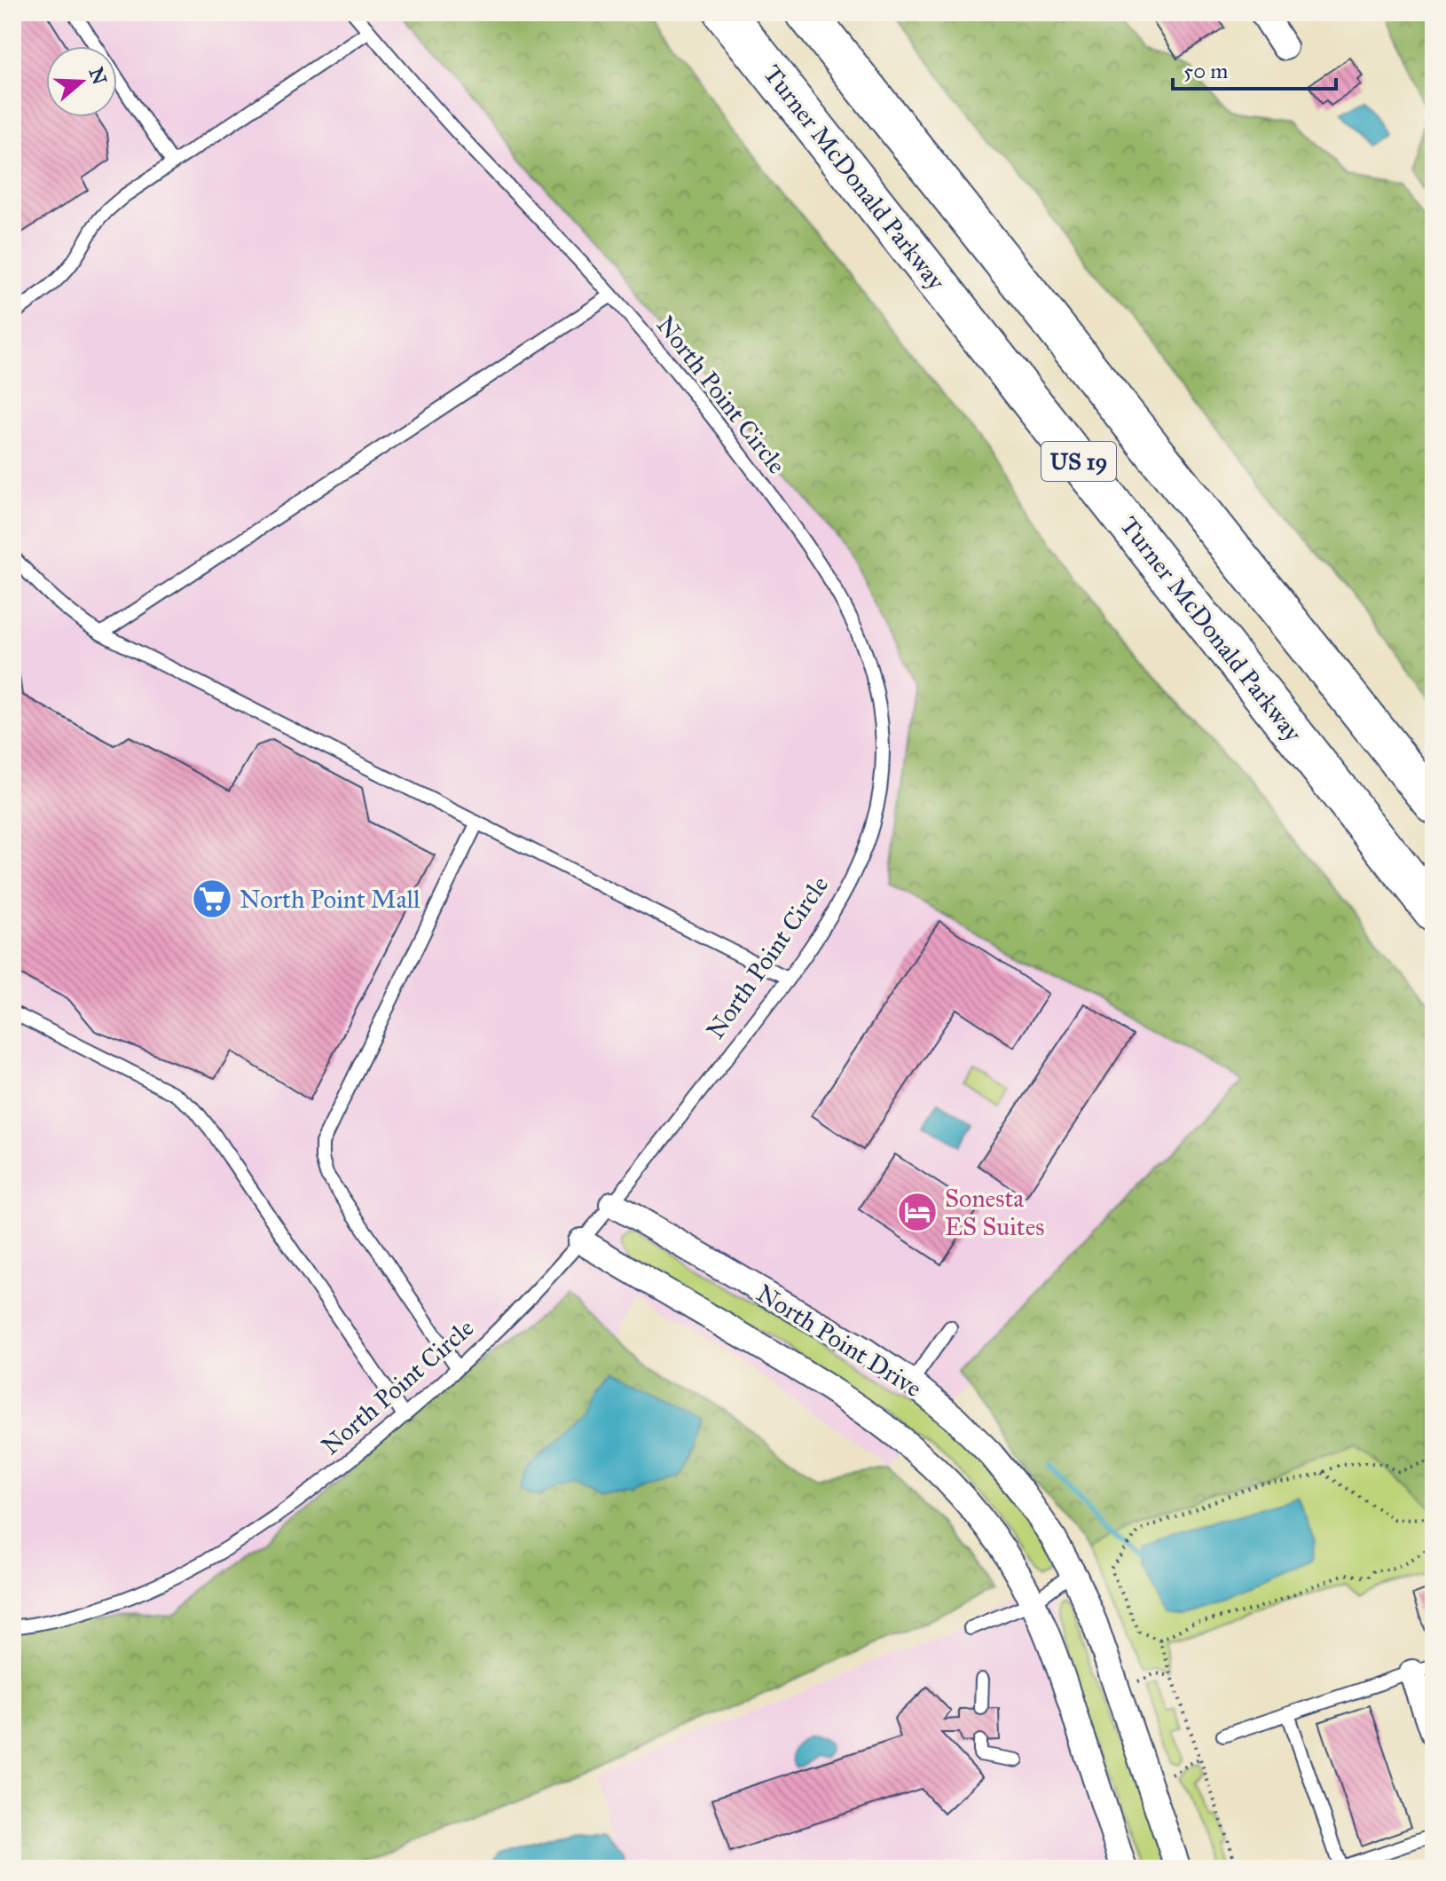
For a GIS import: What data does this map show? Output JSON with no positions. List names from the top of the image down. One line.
{"streets":{"highway":["Turner McDonald Parkway","US 19"],"street":["North Point Drive"],"lane":["North Point Circle"]},"crossings":[["North Point Circle","North Point Drive"]],"places":{"supermarket":["North Point Mall"],"hotel":["Sonesta ES Suites"]},"scale_bar":"50 m","north":"right"}
